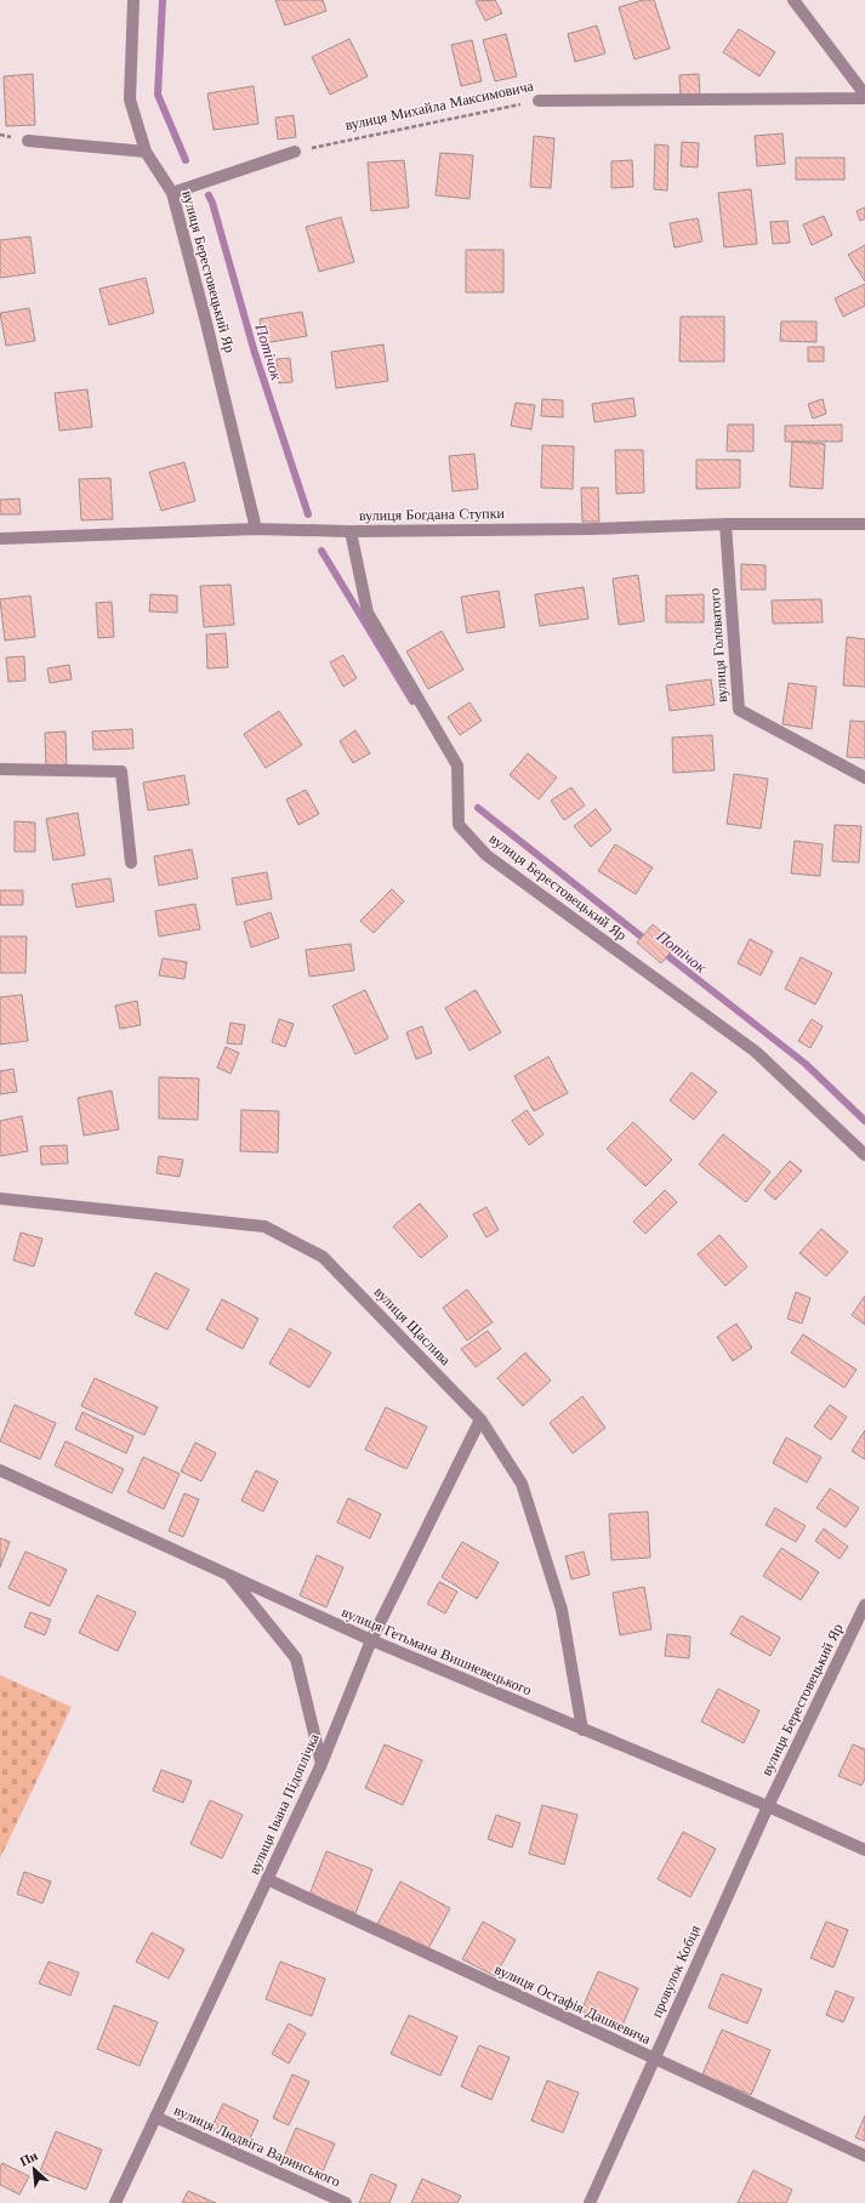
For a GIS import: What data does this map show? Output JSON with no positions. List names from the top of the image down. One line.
{"streets":{"street":["вулиця Михайла Максимовича","вулиця Берестовецький Яр","вулиця Богдана Ступки","вулиця Головатого","вулиця Щаслива","вулиця Гетьмана Вишневецького","вулиця Івана Підоплічка","провулок Кобця","вулиця Остафія Дашкевича","вулиця Людвіга Варинського"]},"crossings":[["вулиця Берестовецький Яр","вулиця Богдана Ступки"],["вулиця Берестовецький Яр","вулиця Гетьмана Вишневецького"],["вулиця Берестовецький Яр","провулок Кобця"],["вулиця Богдана Ступки","вулиця Головатого"],["вулиця Щаслива","вулиця Гетьмана Вишневецького"],["вулиця Щаслива","вулиця Івана Підоплічка"],["вулиця Гетьмана Вишневецького","вулиця Івана Підоплічка"],["вулиця Гетьмана Вишневецького","провулок Кобця"],["вулиця Івана Підоплічка","вулиця Остафія Дашкевича"],["вулиця Івана Підоплічка","вулиця Людвіга Варинського"],["провулок Кобця","вулиця Остафія Дашкевича"]],"water":["Потічок"],"north":"top left"}
